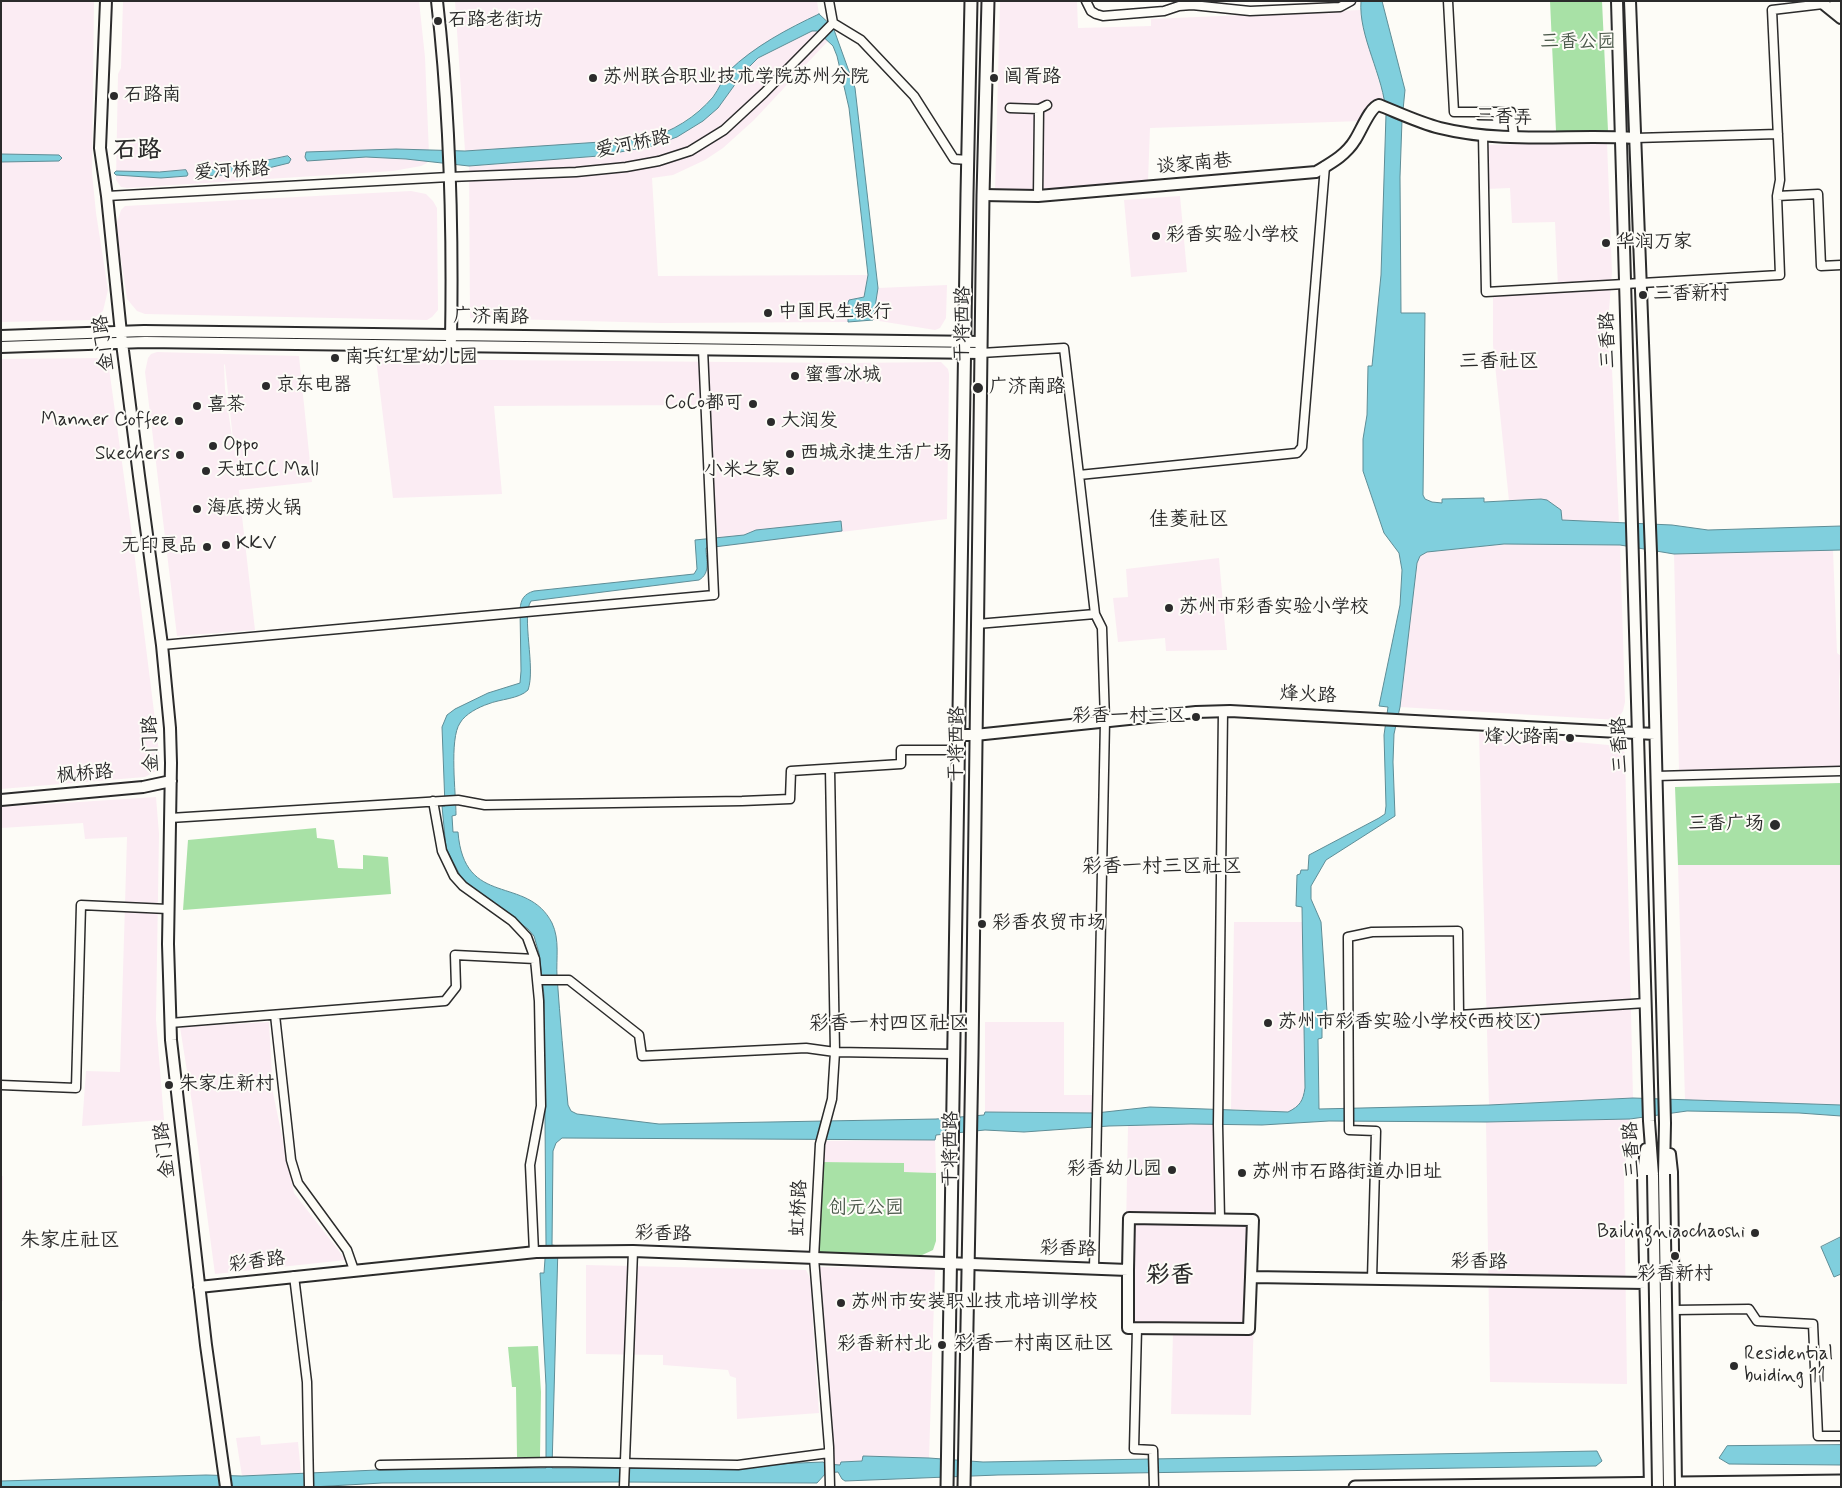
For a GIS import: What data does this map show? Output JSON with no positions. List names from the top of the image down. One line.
{"streets":{"main road":["三香弄","谈家南巷","广济南路","干将西路","三香路","金门路","烽火路","枫桥路","彩香路"],"street":["爱河桥路","虹桥路"]},"crossings":[["三香弄","谈家南巷"],["三香弄","三香路"],["爱河桥路","金门路"],["谈家南巷","干将西路"],["广济南路","干将西路"],["广济南路","金门路"],["干将西路","烽火路"],["干将西路","彩香路"],["三香路","烽火路"],["金门路","枫桥路"],["金门路","彩香路"],["虹桥路","彩香路"]],"districts":["石路","三香社区","佳菱社区","彩香一村三区社区","彩香一村四区社区","朱家庄社区","彩香","彩香一村南区社区"],"parks":["三香公园","创元公园"],"places":["石路老街坊","苏州联合职业技术学院苏州分院","阊胥路","石路南","彩香实验小学校","华润万家","三香新村","中国民生银行","南兵红星幼儿园","蜜雪冰城","京东电器","广济南路","CoCo都可","喜茶","Manner Coffee","大润发","Oppo","西城永捷生活广场","Skechers","天虹CC Mall","小米之家","海底捞火锅","KKV","无印良品","苏州市彩香实验小学校","彩香一村三区","烽火路南","三香广场","彩香农贸市场","苏州市彩香实验小学校(西校区)","朱家庄新村","彩香幼儿园","苏州市石路街道办旧址","Bailingniaochaoshi","彩香新村","苏州市安装职业技术培训学校","彩香新村北","Residential buiding 11"]}
